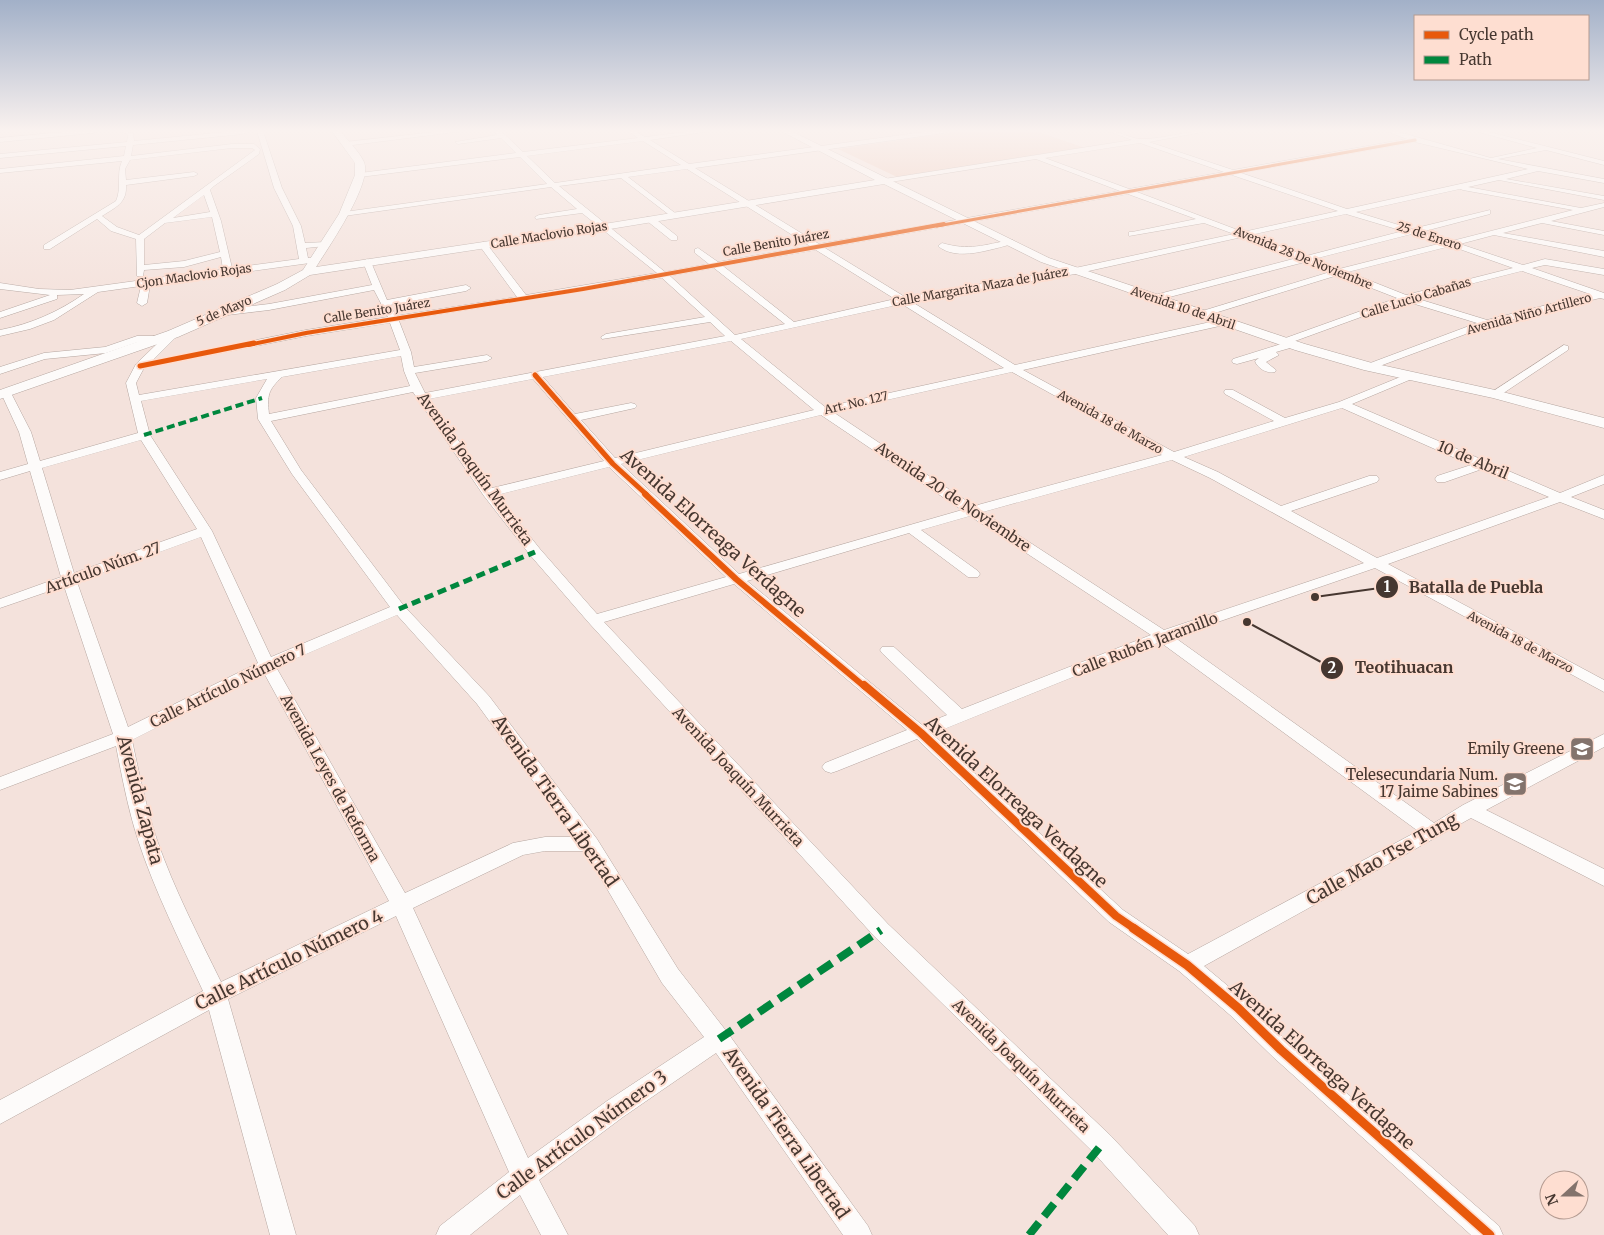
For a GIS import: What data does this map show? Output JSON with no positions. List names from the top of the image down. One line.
{"streets":{"street":["Calle Maclovio Rojas","25 de Enero","Calle Benito Juárez","Avenida 28 De Noviembre","Cjon Maclovio Rojas","Calle Margarita Maza de Juárez","Calle Lucio Cabañas","Avenida 10 de Abril","5 de Mayo","Avenida Niño Artillero","Art. No. 127","Avenida 18 de Marzo","10 de Abril","Avenida Joaquín Murrieta","Avenida 20 de Noviembre","Avenida Elorreaga Verdagne","Artículo Núm. 27","Calle Rubén Jaramillo","Calle Artículo Número 7","Avenida Leyes de Reforma","Avenida Zapata","Avenida Tierra Libertad","Calle Mao Tse Tung","Calle Artículo Número 4","Calle Artículo Número 3"]},"crossings":[["Calle Maclovio Rojas","Cjon Maclovio Rojas"],["Calle Maclovio Rojas","5 de Mayo"],["Calle Maclovio Rojas","Avenida 18 de Marzo"],["Calle Maclovio Rojas","Avenida Joaquín Murrieta"],["Calle Maclovio Rojas","Avenida 20 de Noviembre"],["25 de Enero","Calle Margarita Maza de Juárez"],["25 de Enero","Calle Lucio Cabañas"],["25 de Enero","Avenida Niño Artillero"],["Calle Benito Juárez","Avenida 28 De Noviembre"],["Calle Benito Juárez","Avenida 10 de Abril"],["Calle Benito Juárez","Avenida 18 de Marzo"],["Calle Benito Juárez","Avenida Joaquín Murrieta"],["Calle Benito Juárez","Avenida 20 de Noviembre"],["Calle Benito Juárez","Avenida Leyes de Reforma"],["Avenida 28 De Noviembre","Calle Margarita Maza de Juárez"],["Avenida 28 De Noviembre","Calle Lucio Cabañas"],["Avenida 28 De Noviembre","Avenida Niño Artillero"],["Cjon Maclovio Rojas","5 de Mayo"],["Calle Margarita Maza de Juárez","Avenida 10 de Abril"],["Calle Margarita Maza de Juárez","Avenida 18 de Marzo"],["Calle Margarita Maza de Juárez","Avenida Joaquín Murrieta"],["Calle Margarita Maza de Juárez","Avenida 20 de Noviembre"],["Calle Margarita Maza de Juárez","Avenida Elorreaga Verdagne"],["Calle Margarita Maza de Juárez","Avenida Tierra Libertad"],["Calle Lucio Cabañas","Avenida 10 de Abril"],["Avenida 10 de Abril","Avenida Niño Artillero"],["Avenida 10 de Abril","Art. No. 127"],["5 de Mayo","Avenida Leyes de Reforma"],["5 de Mayo","Avenida Zapata"],["Art. No. 127","Avenida 18 de Marzo"],["Art. No. 127","Avenida Joaquín Murrieta"],["Art. No. 127","Avenida 20 de Noviembre"],["Art. No. 127","Avenida Elorreaga Verdagne"],["Avenida 18 de Marzo","Calle Rubén Jaramillo"],["10 de Abril","Calle Rubén Jaramillo"],["Avenida 20 de Noviembre","Calle Rubén Jaramillo"],["Avenida 20 de Noviembre","Calle Mao Tse Tung"],["Avenida Elorreaga Verdagne","Calle Rubén Jaramillo"],["Avenida Elorreaga Verdagne","Calle Mao Tse Tung"],["Artículo Núm. 27","Avenida Leyes de Reforma"],["Artículo Núm. 27","Avenida Zapata"],["Calle Artículo Número 7","Avenida Leyes de Reforma"],["Calle Artículo Número 7","Avenida Zapata"],["Calle Artículo Número 7","Avenida Tierra Libertad"],["Avenida Leyes de Reforma","Calle Artículo Número 4"],["Avenida Leyes de Reforma","Calle Artículo Número 3"],["Avenida Zapata","Calle Artículo Número 4"],["Avenida Tierra Libertad","Calle Artículo Número 4"],["Avenida Tierra Libertad","Calle Artículo Número 3"]],"places":{"other":["Batalla de Puebla","Teotihuacan"],"school or university":["Emily Greene","Telesecundaria Num. 17 Jaime Sabines"]},"legend":["Cycle path","Path"],"north":"left"}
